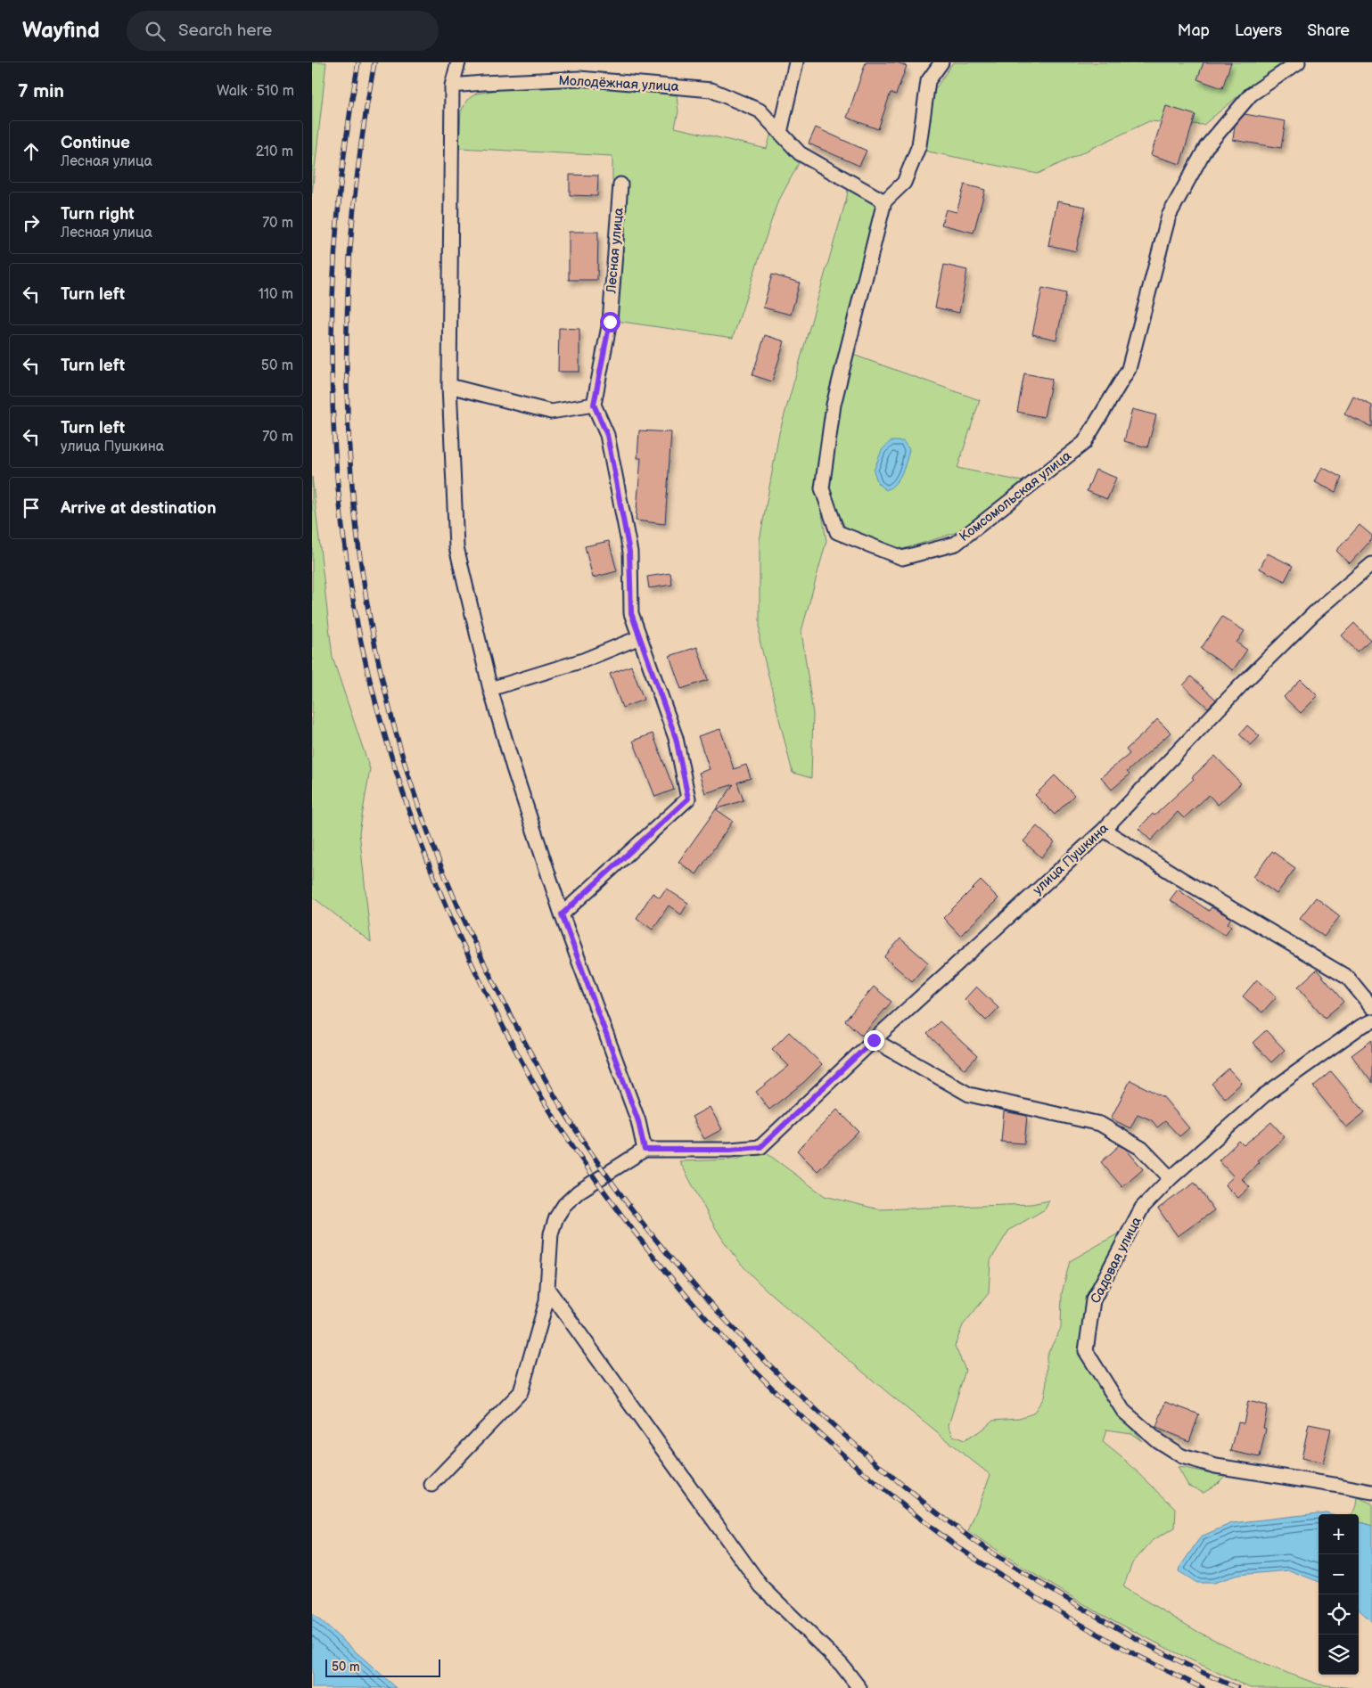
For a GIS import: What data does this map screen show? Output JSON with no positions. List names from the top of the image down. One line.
{"streets":{"street":["Молодёжная улица","Лесная улица","Комсомольская улица","улица Пушкина","Садовая улица"]},"crossings":[["Молодёжная улица","Комсомольская улица"]],"scale_bar":"50 m","page":{"header":"Wayfind","search":"Search here","nav":["Map","Layers","Share"],"heading":["7 min","Walk · 510 m"],"list":[["Continue","Лесная улица","210 m"],["Turn right","Лесная улица","70 m"],["Turn left","110 m"],["Turn left","50 m"],["Turn left","улица Пушкина","70 m"],"Arrive at destination"],"map_buttons":["+","−"],"scale":"50 m"}}
